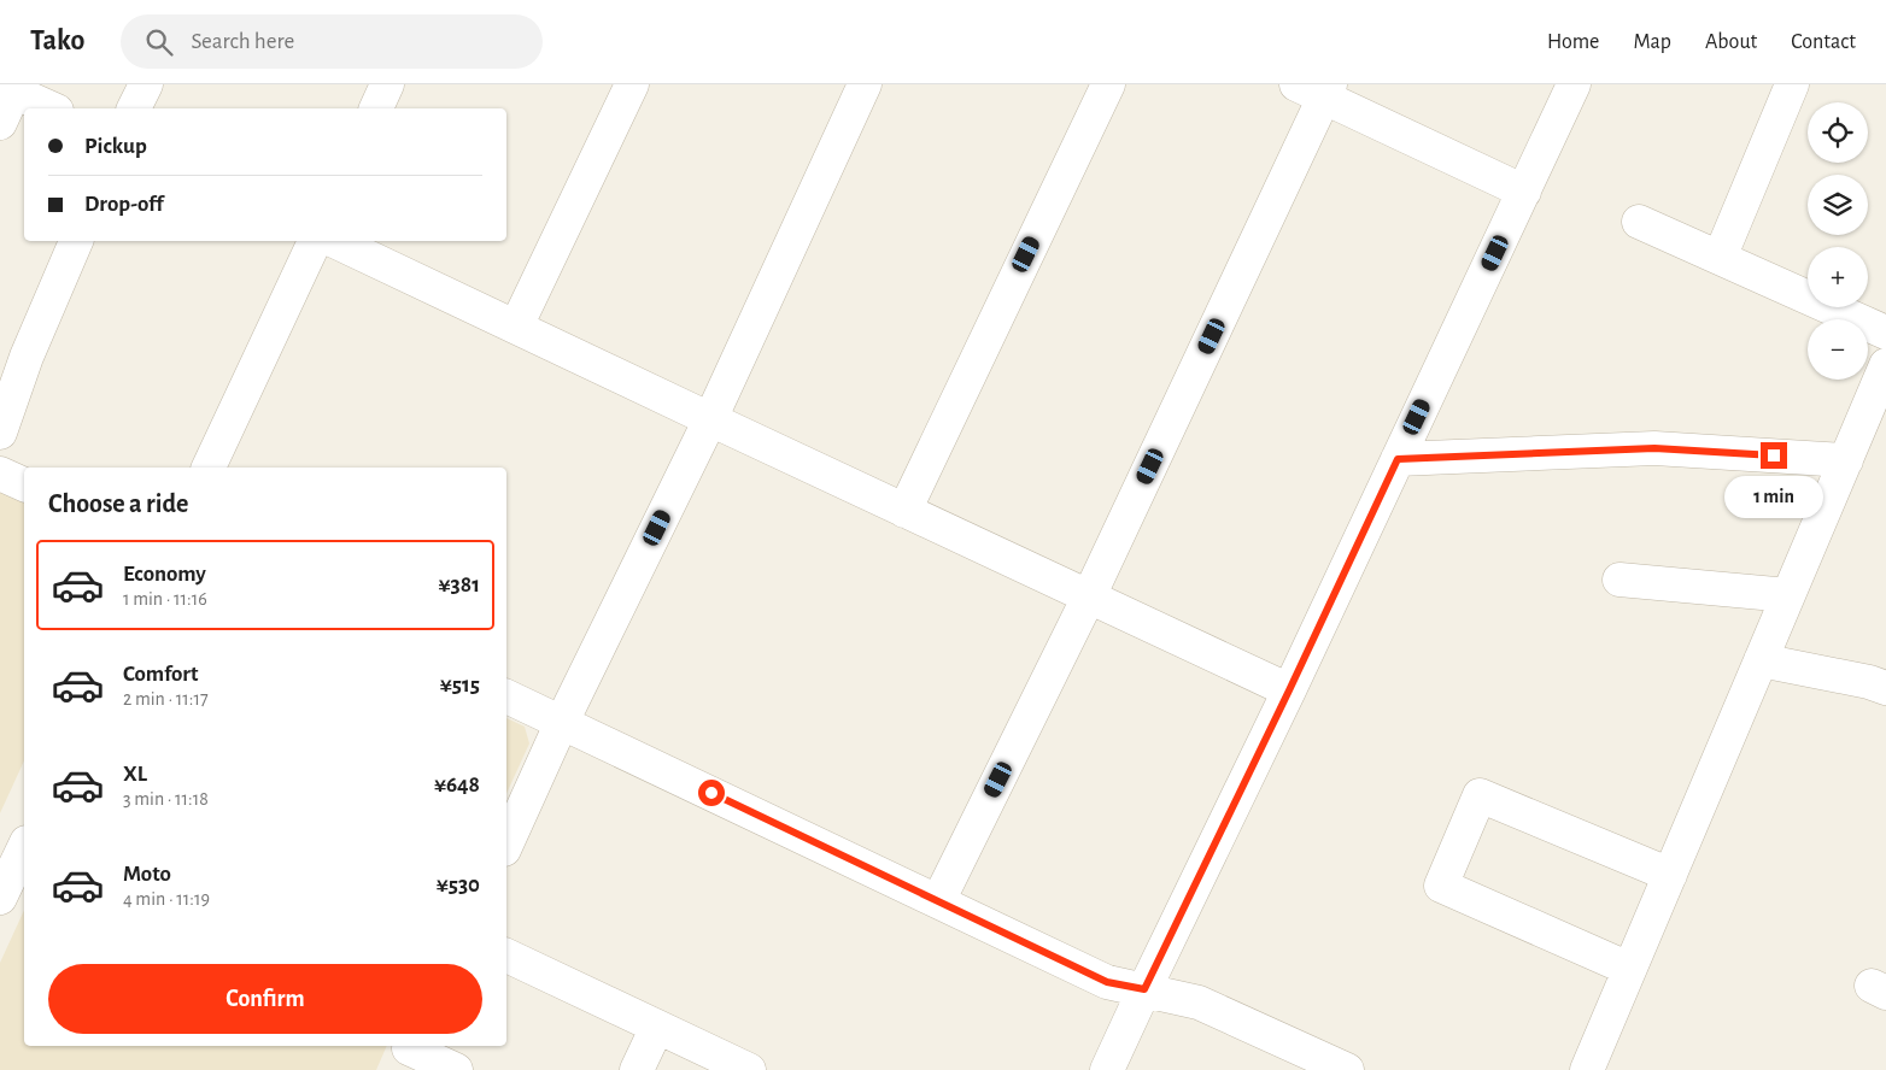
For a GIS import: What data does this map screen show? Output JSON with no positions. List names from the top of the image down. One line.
{"page":{"header":"Tako","search":"Search here","nav":["Home","Map","About","Contact"],"map_buttons":["+","−"],"banner":["Pickup","Drop-off"],"heading":"Choose a ride","bubble":"1 min","list":[{"name":"Economy","note":"1 min · 11:16","value":"¥381"},{"name":"Comfort","note":"2 min · 11:17","value":"¥515"},{"name":"XL","note":"3 min · 11:18","value":"¥648"},{"name":"Moto","note":"4 min · 11:19","value":"¥530"}],"buttons":"Confirm"}}
